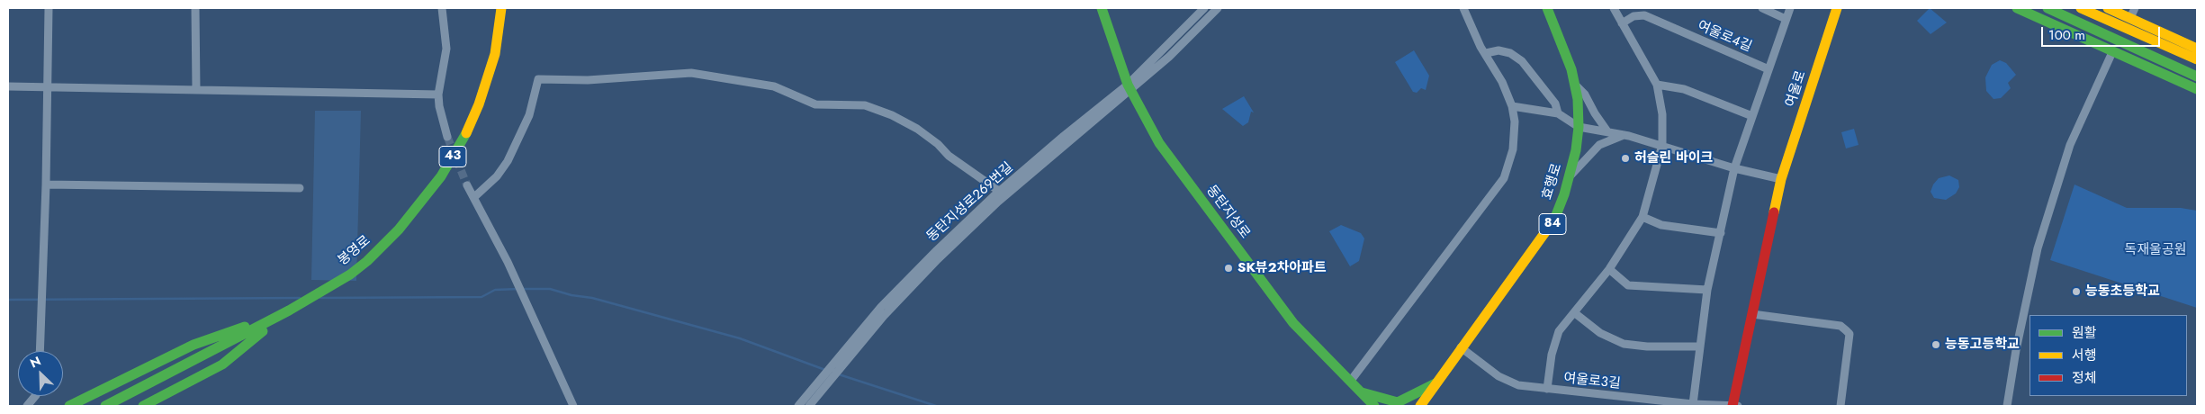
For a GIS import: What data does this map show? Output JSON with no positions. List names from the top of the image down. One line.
{"streets":{"main road":["여울로","43","효행로","동탄지성로","84","봉영로"],"street":["여울로4길","동탄지성로269번길","여울로3길"]},"crossings":[["여울로","여울로3길"],["효행로","여울로3길"],["동탄지성로269번길","동탄지성로"]],"parks":["독재울공원"],"places":["허슬린 바이크","SK뷰2차아파트","능동초등학교","능동고등학교"],"legend":["원활","서행","정체"],"scale_bar":"100 m","north":"top left"}
